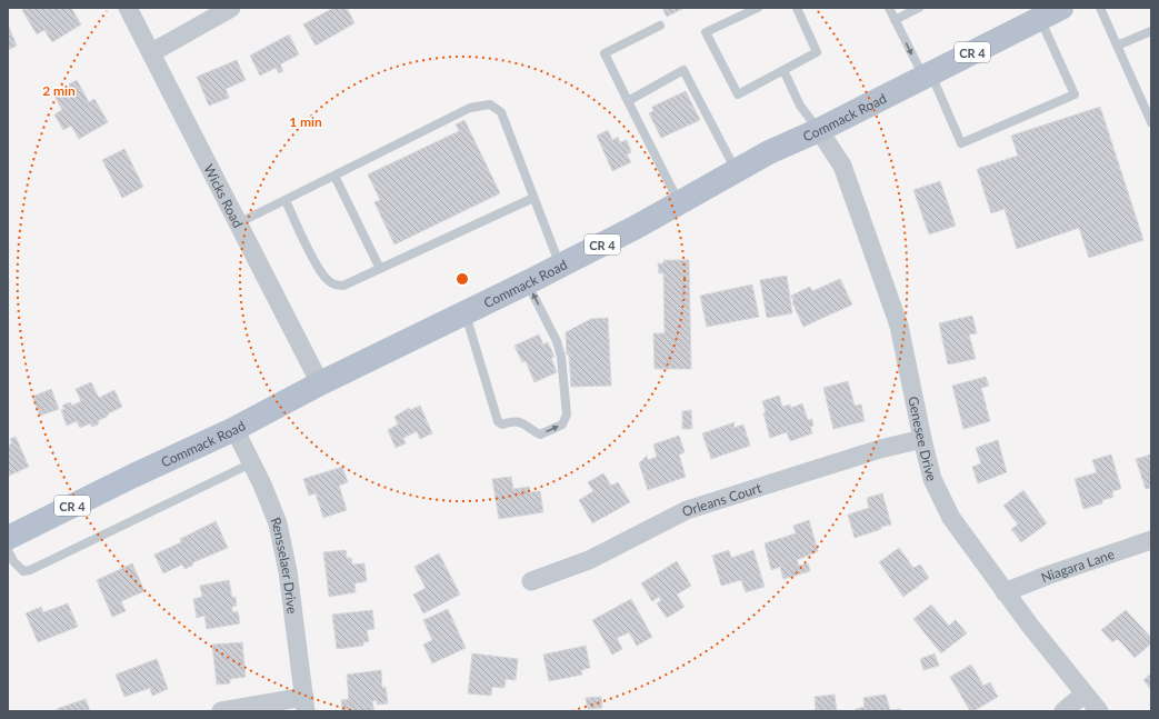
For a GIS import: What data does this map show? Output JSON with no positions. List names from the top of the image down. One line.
{"streets":{"main road":["CR 4","Commack Road"],"street":["Wicks Road","Genesee Drive","Orleans Court","Rensselaer Drive","Niagara Lane"]},"crossings":[["Commack Road","Wicks Road"],["Commack Road","Genesee Drive"],["Commack Road","Rensselaer Drive"],["Genesee Drive","Orleans Court"],["Genesee Drive","Niagara Lane"]],"rings":["2 min","1 min"]}
